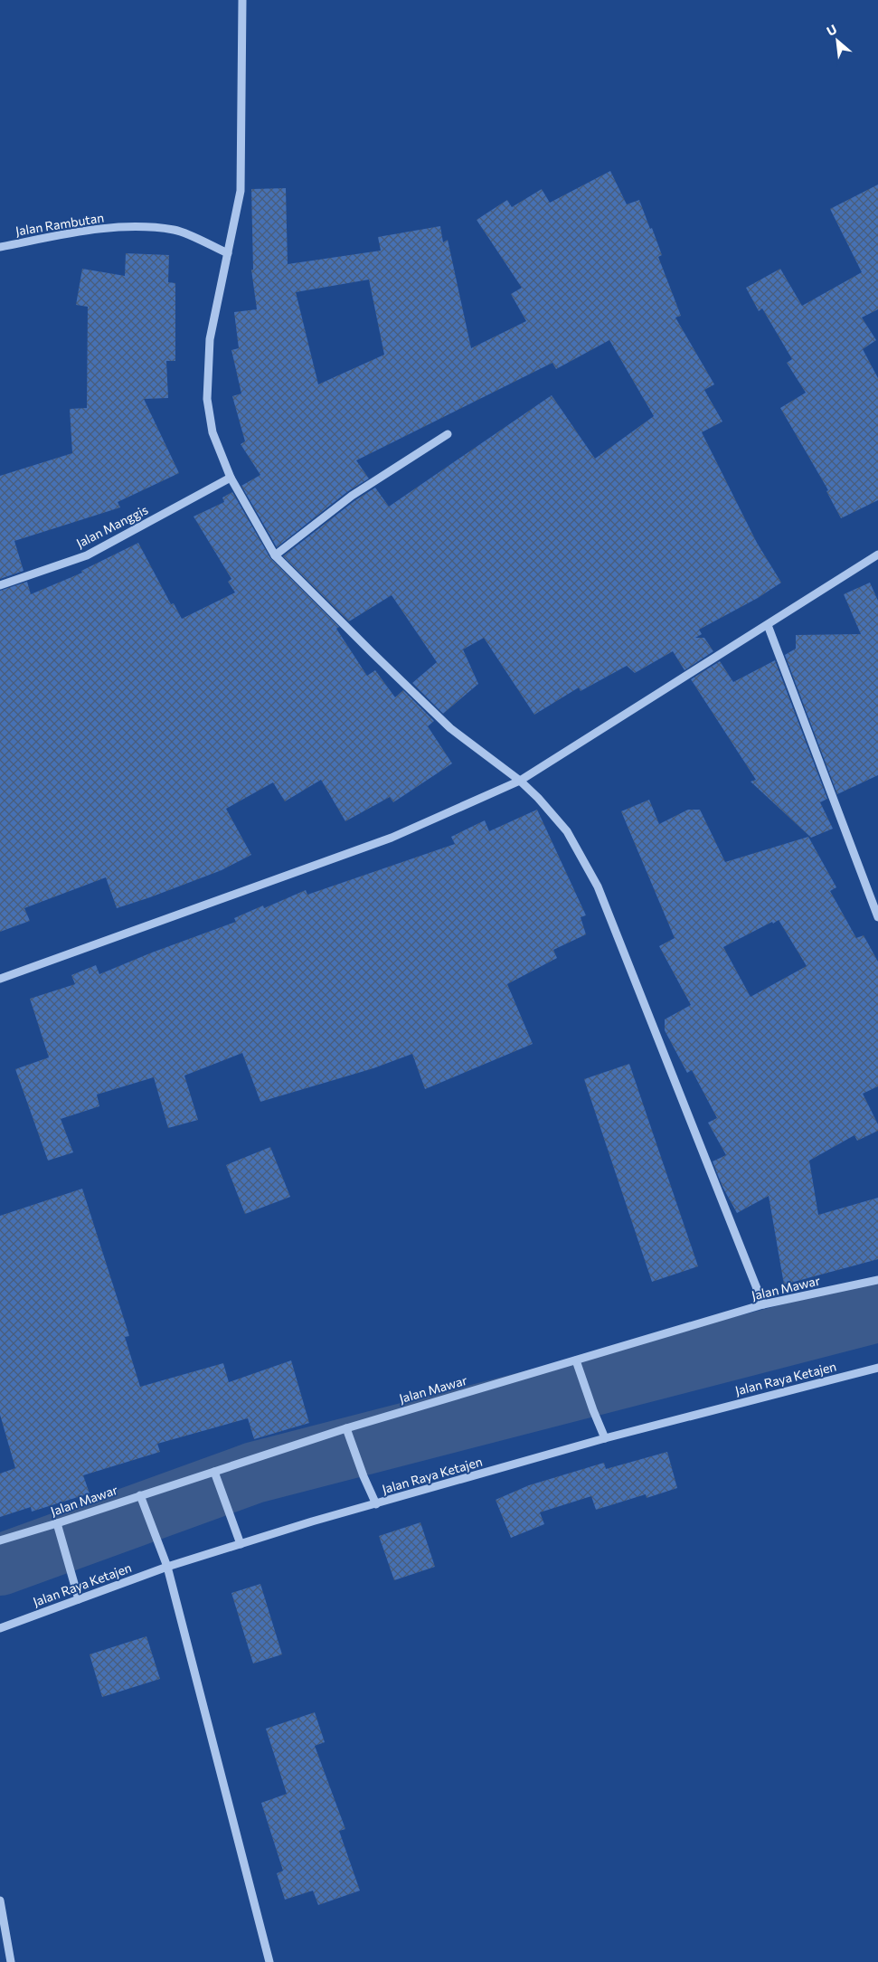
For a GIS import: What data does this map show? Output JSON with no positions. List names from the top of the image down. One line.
{"streets":{"street":["Jalan Rambutan","Jalan Manggis","Jalan Mawar","Jalan Raya Ketajen"]},"north":"top left"}
